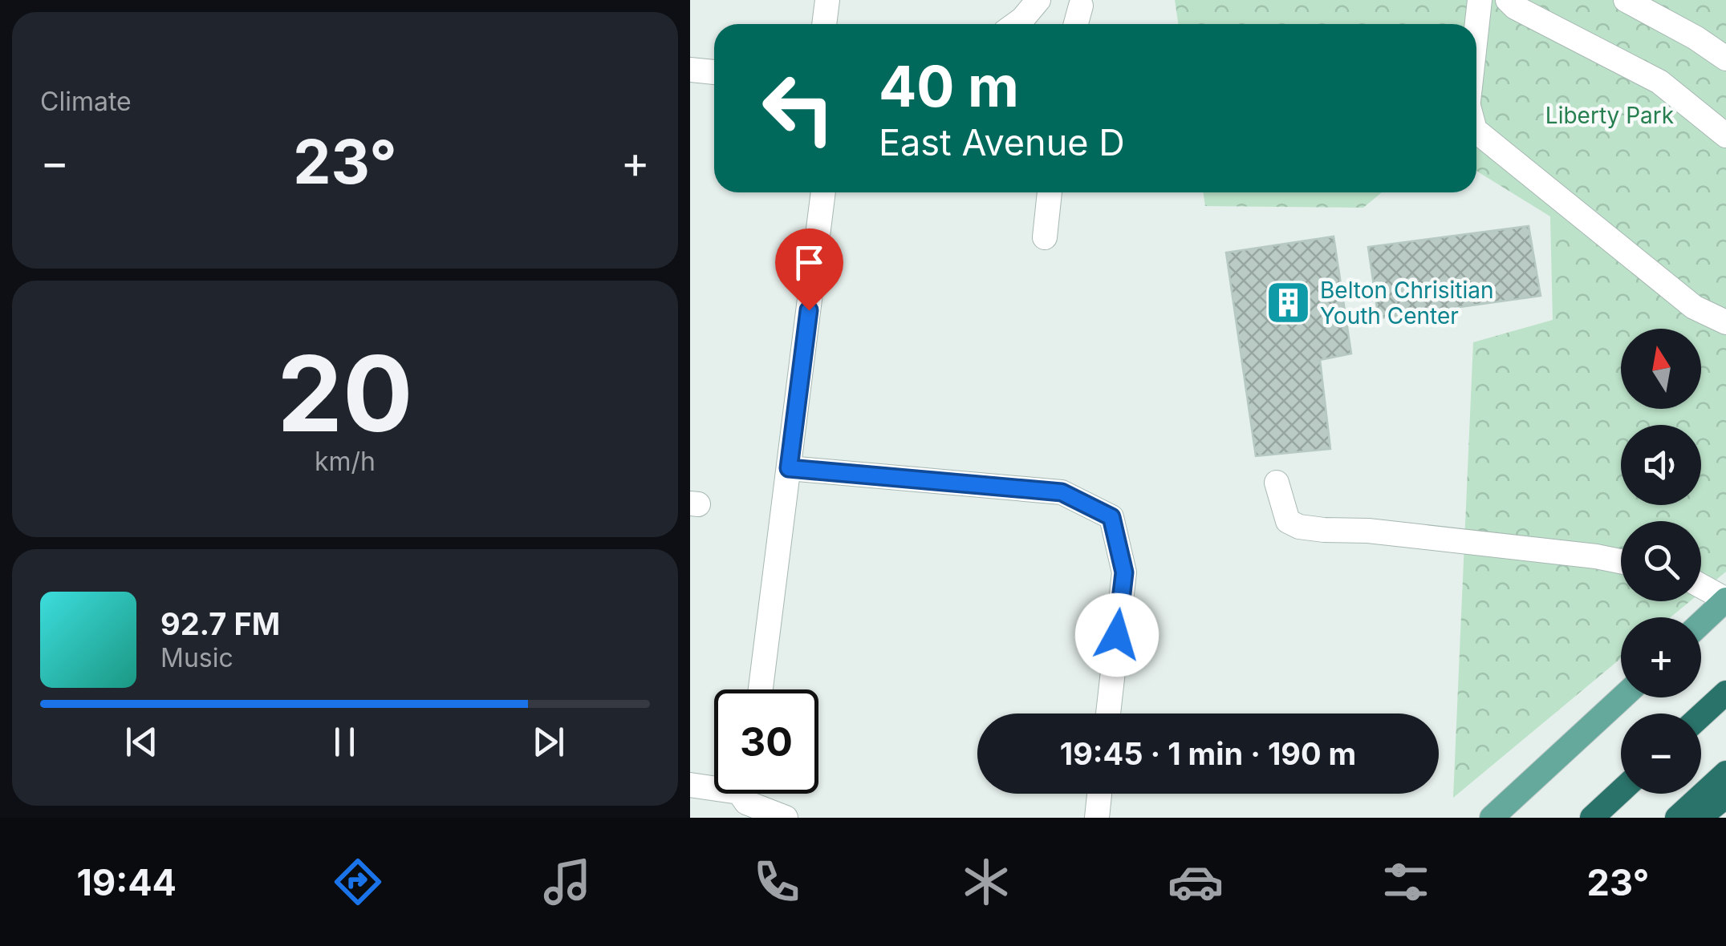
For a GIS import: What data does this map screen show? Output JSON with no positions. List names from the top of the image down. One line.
{"parks":["Liberty Park"],"places":{"building":["Belton Chrisitian Youth Center"]},"north":"top","page":{"tile":["Climate",["20","km/h"]],"turn":["40 m","East Avenue D"],"heat":["−","23°","+"],"map_buttons":["+","−"],"song":["92.7 FM","Music"],"limit":"30","trip":"19:45 · 1 min · 190 m","tabs":["19:44","23°"]}}
